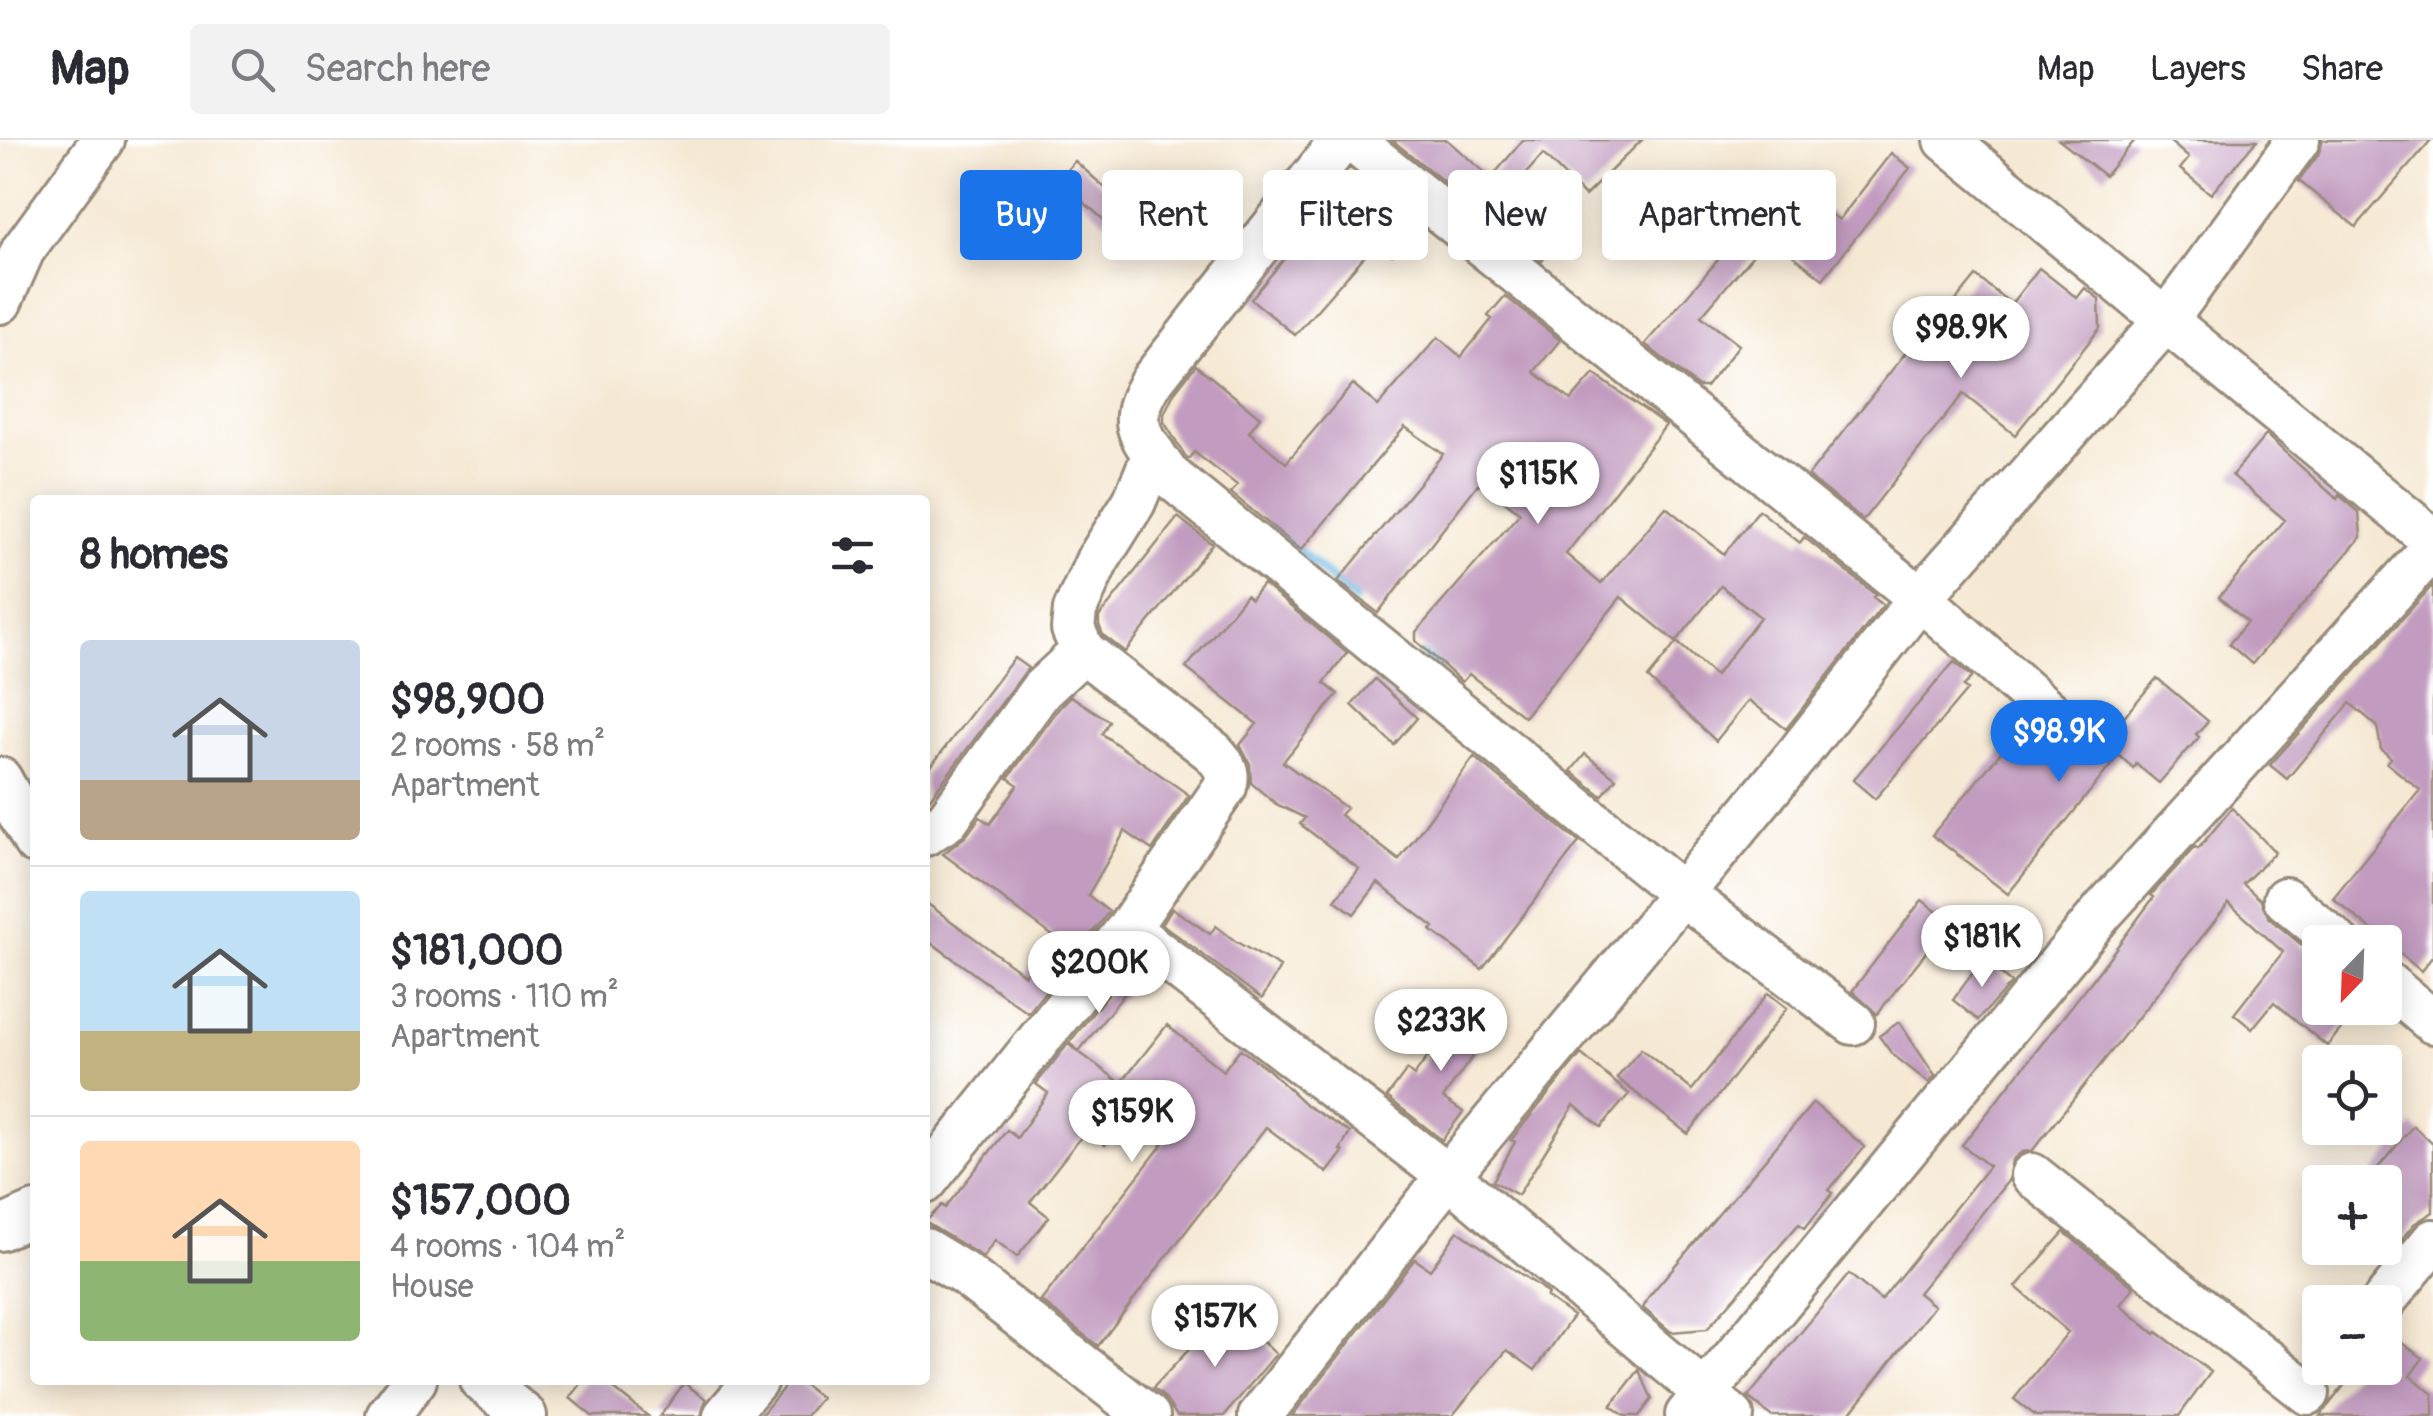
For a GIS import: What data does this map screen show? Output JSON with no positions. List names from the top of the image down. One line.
{"north":"bottom left","page":{"header":"Map","search":"Search here","nav":["Map","Layers","Share"],"chip":["Buy","Rent","Filters","New","Apartment"],"price":["$98.9K","$115K","$98.9K","$181K","$200K","$233K","$159K","$157K"],"heading":"8 homes","list":[{"name":"$98,900","note":"2 rooms · 58 m² · Apartment"},{"name":"$181,000","note":"3 rooms · 110 m² · Apartment"},{"name":"$157,000","note":"4 rooms · 104 m² · House"}],"map_buttons":["+","−"]}}
